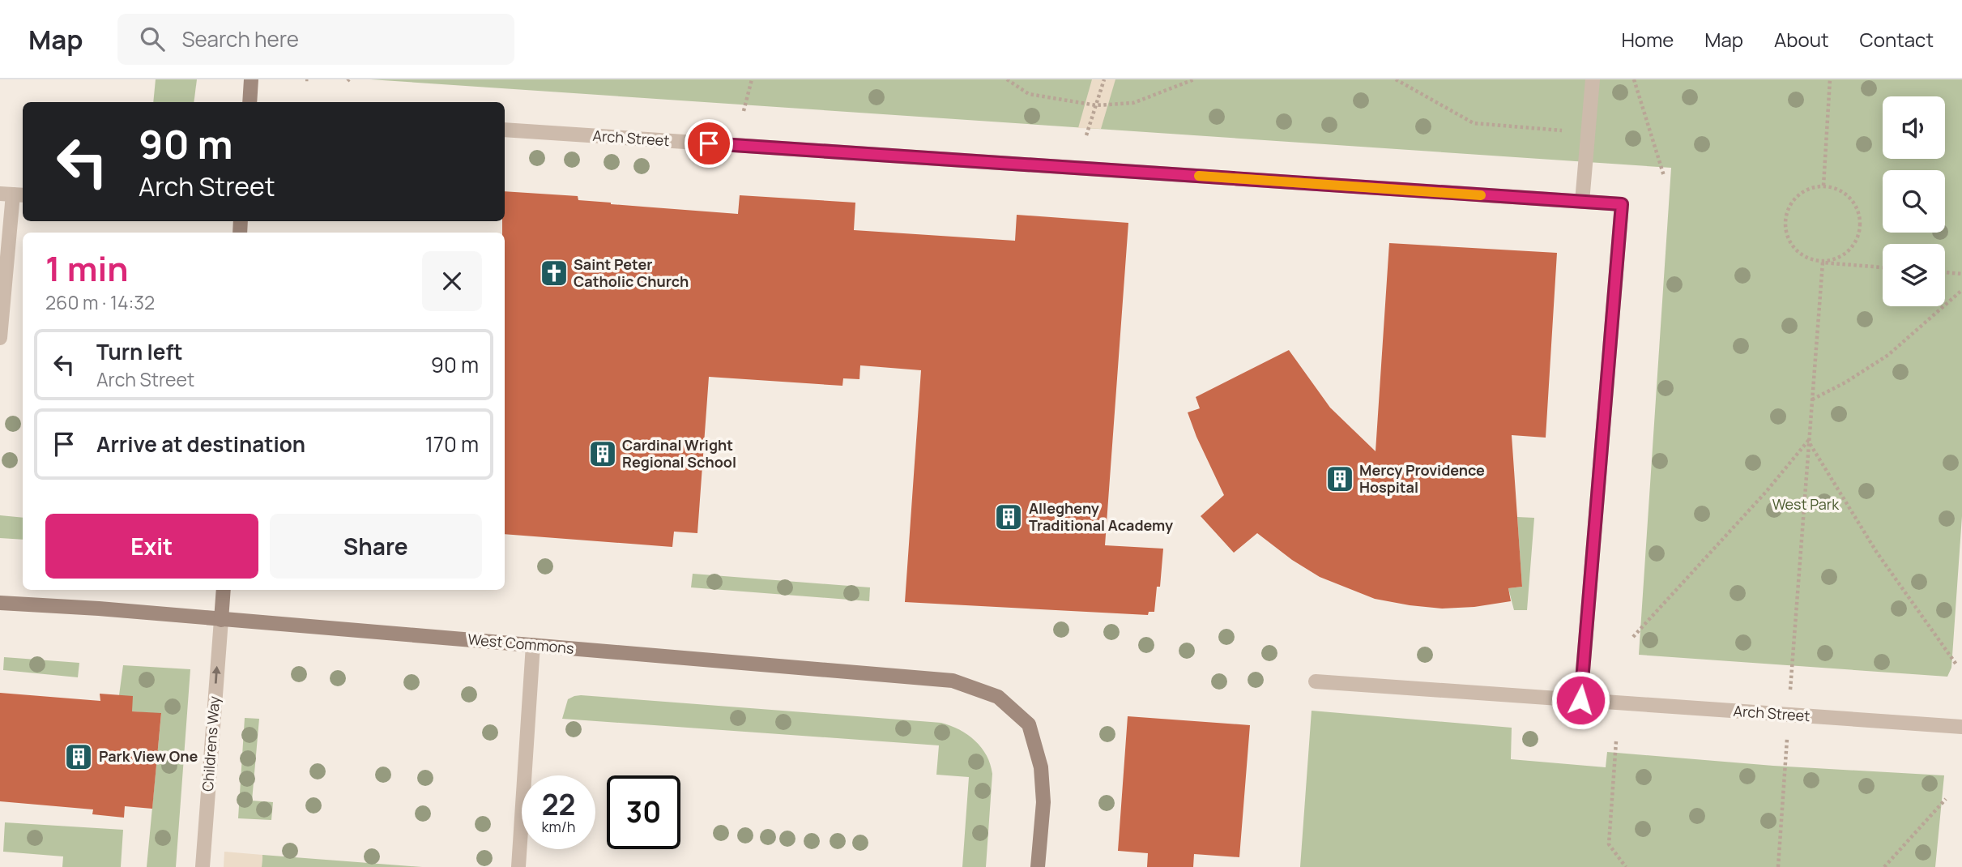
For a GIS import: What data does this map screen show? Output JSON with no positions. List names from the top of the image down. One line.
{"streets":{"main road":["West Commons"],"street":["Arch Street","Childrens Way"]},"crossings":[["West Commons","Childrens Way"]],"one_way":["Childrens Way"],"parks":["West Park"],"places":{"church":["Saint Peter Catholic Church"],"building":["Cardinal Wright Regional School","Mercy Providence Hospital","Allegheny Traditional Academy","Park View One"]},"page":{"header":"Map","search":"Search here","nav":["Home","Map","About","Contact"],"turn":["90 m","Arch Street"],"heading":["1 min","260 m · 14:32"],"list":[{"name":"Turn left","note":"Arch Street","value":"90 m"},{"name":"Arrive at destination","value":"170 m"}],"buttons":["Exit","Share"],"speed":"22 km/h","limit":"30"}}
